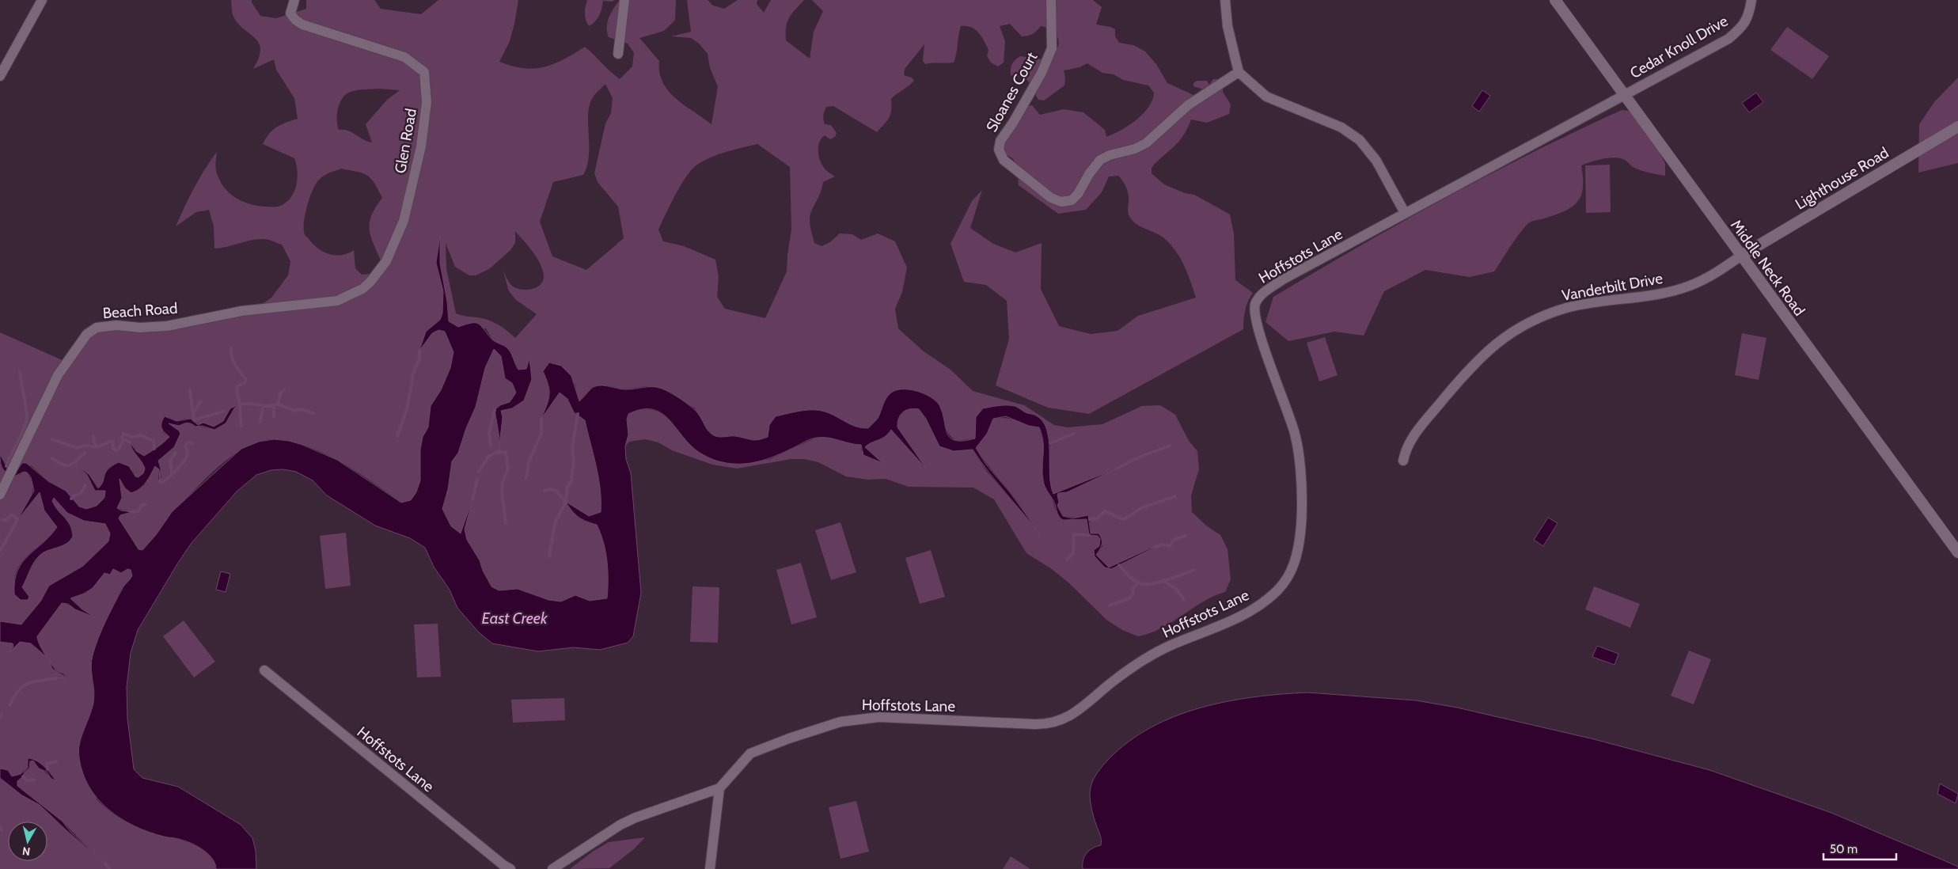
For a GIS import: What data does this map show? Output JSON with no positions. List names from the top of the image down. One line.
{"streets":{"street":["Cedar Knoll Drive","Sloanes Court","Glen Road","Lighthouse Road","Hoffstots Lane","Middle Neck Road","Vanderbilt Drive","Beach Road"]},"crossings":[["Cedar Knoll Drive","Hoffstots Lane"],["Cedar Knoll Drive","Middle Neck Road"],["Glen Road","Beach Road"],["Lighthouse Road","Middle Neck Road"],["Lighthouse Road","Vanderbilt Drive"],["Hoffstots Lane","Middle Neck Road"],["Middle Neck Road","Vanderbilt Drive"]],"water":["East Creek"],"scale_bar":"50 m","north":"bottom"}
